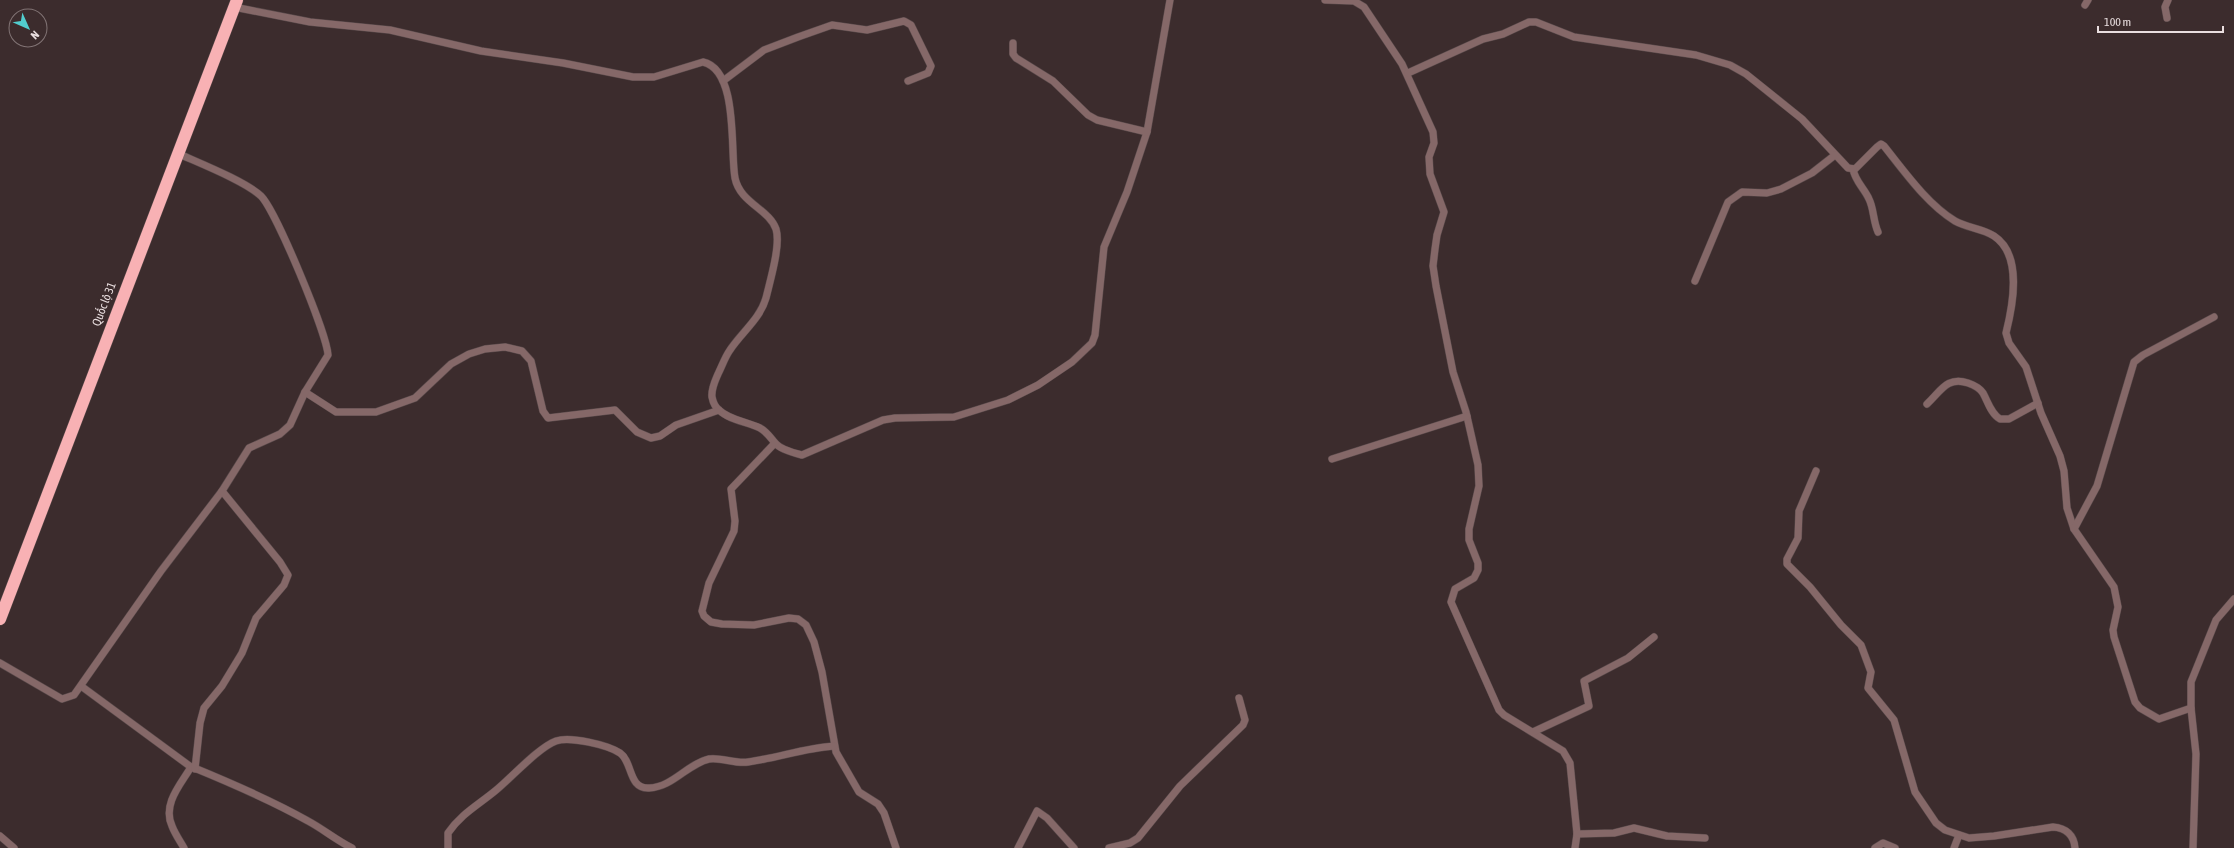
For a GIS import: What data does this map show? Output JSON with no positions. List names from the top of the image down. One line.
{"streets":{"highway":["Quốc lộ 31"]},"scale_bar":"100 m","north":"bottom right"}
